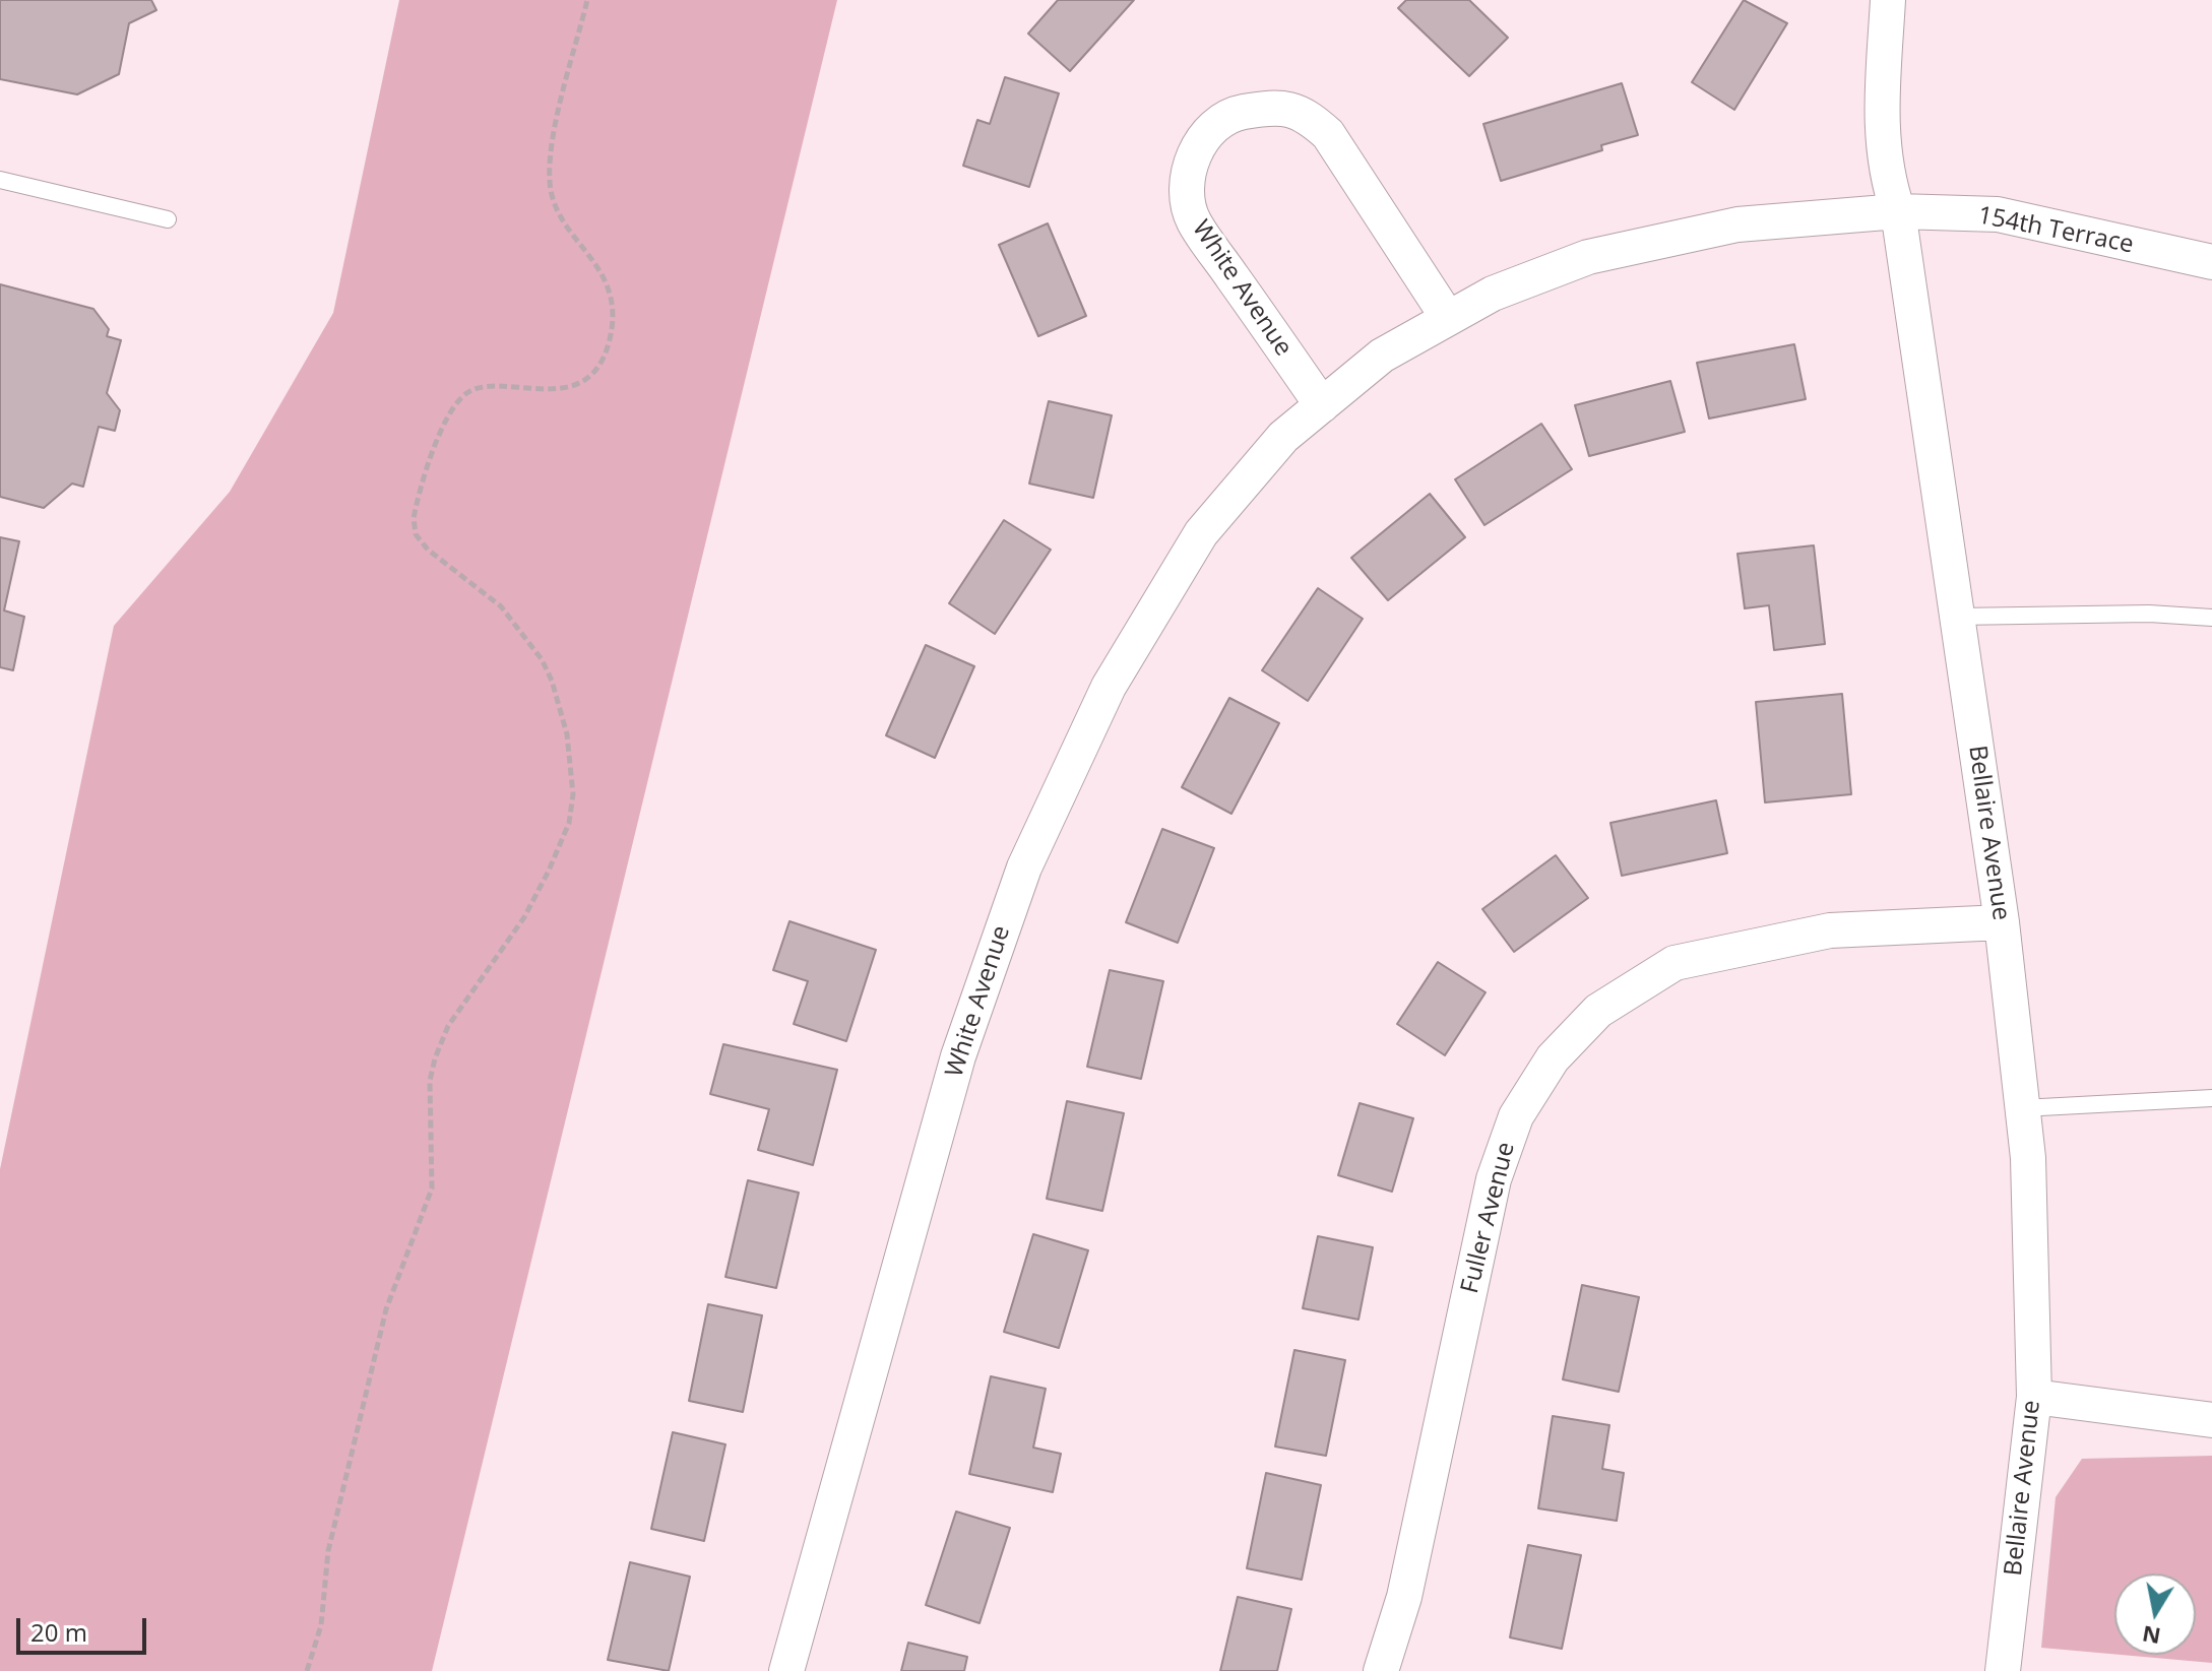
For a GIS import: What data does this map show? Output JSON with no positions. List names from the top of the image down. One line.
{"streets":{"street":["154th Terrace","White Avenue","Bellaire Avenue","Fuller Avenue"]},"crossings":[["154th Terrace","White Avenue"],["154th Terrace","Bellaire Avenue"],["White Avenue","Bellaire Avenue"],["Bellaire Avenue","Fuller Avenue"]],"scale_bar":"20 m","north":"bottom"}
